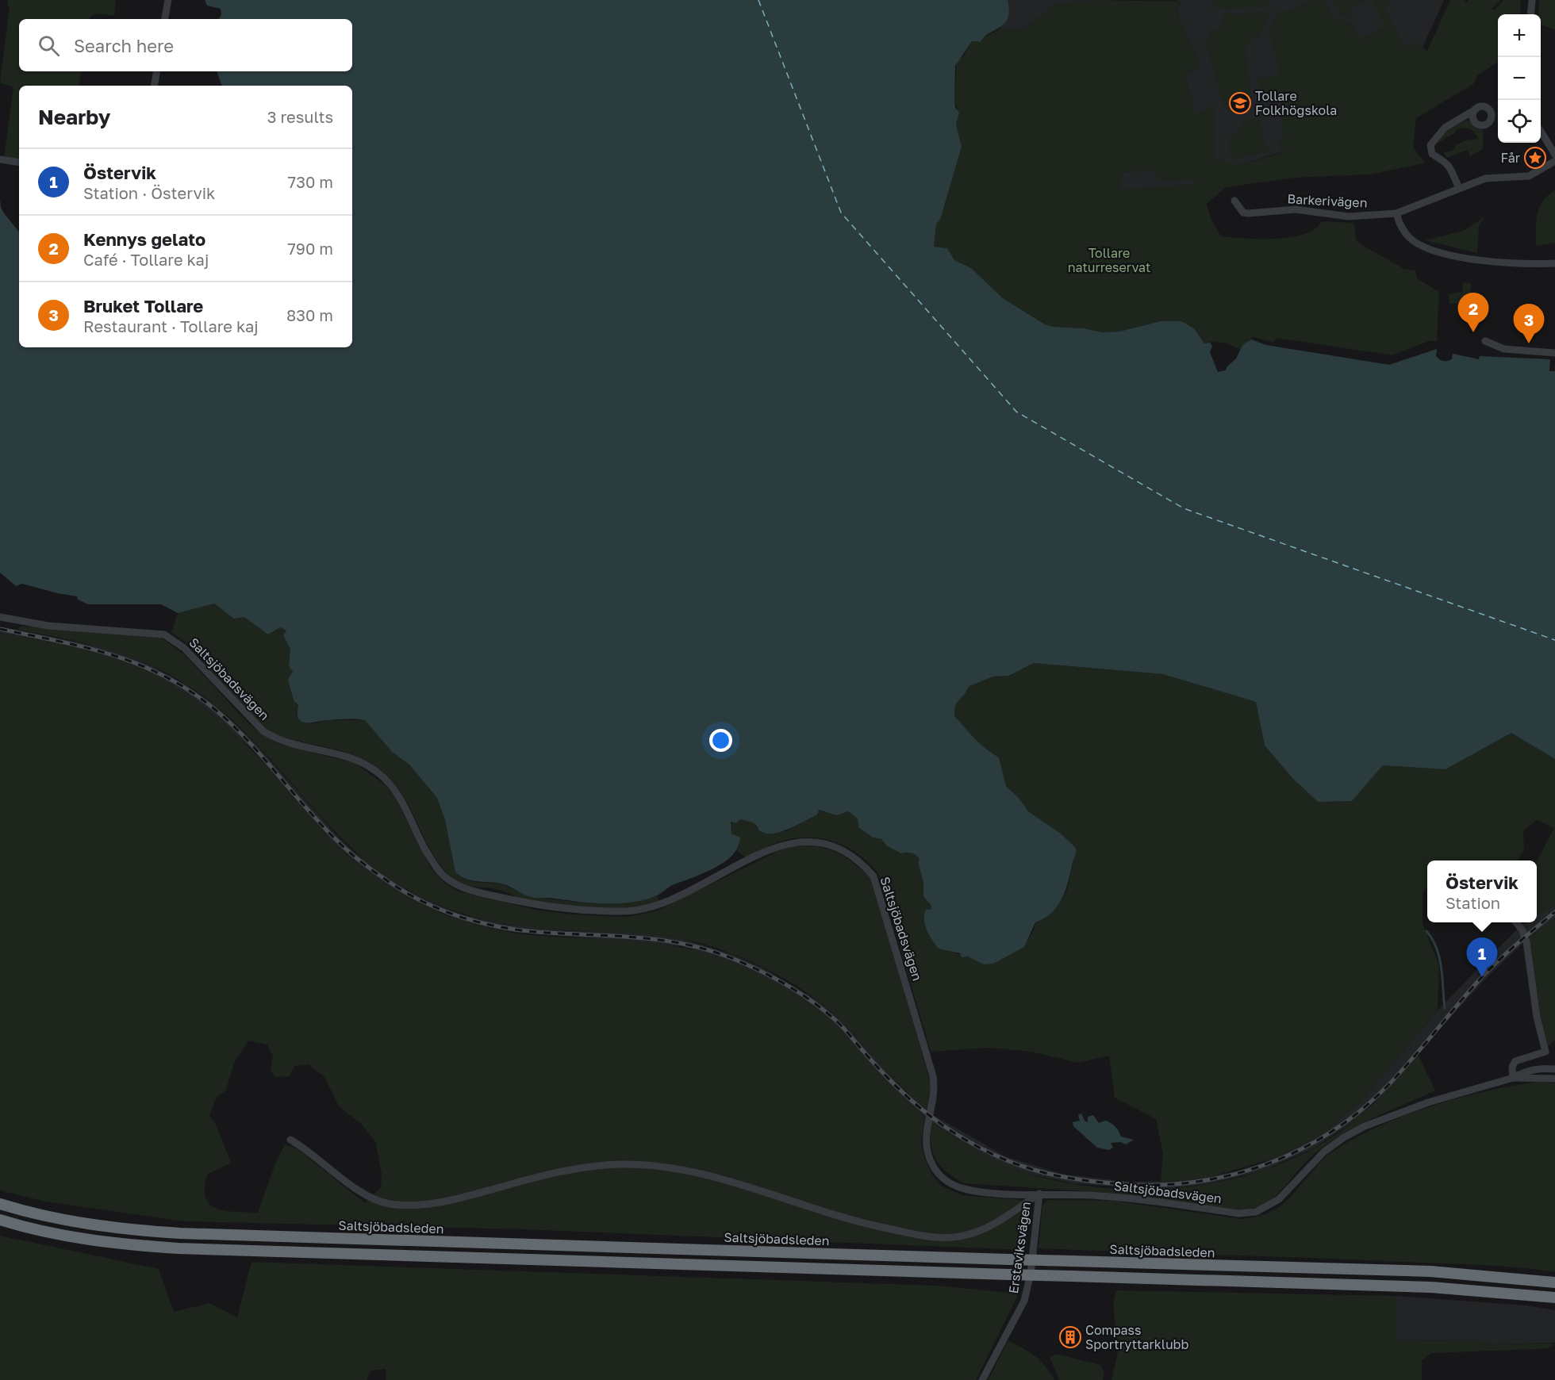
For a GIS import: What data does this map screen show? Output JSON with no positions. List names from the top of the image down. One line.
{"streets":{"highway":["Saltsjöbadsleden"],"street":["Barkerivägen","Saltsjöbadsvägen","Erstaviksvägen"]},"crossings":[["Saltsjöbadsvägen","Erstaviksvägen"]],"parks":["Tollare naturreservat"],"places":{"school or university":["Tollare Folkhögskola"],"place":["Får"],"building":["Compass Sportryttarklubb"]},"page":{"map_buttons":["+","−"],"search":"Search here","heading":["Nearby","3 results"],"list":[{"mark":"1","name":"Östervik","note":"Station · Östervik","value":"730 m"},{"mark":"2","name":"Kennys gelato","note":"Café · Tollare kaj","value":"790 m"},{"mark":"3","name":"Bruket Tollare","note":"Restaurant · Tollare kaj","value":"830 m"}],"pins":["2","3","1"],"popup":["Östervik","Station"]}}
